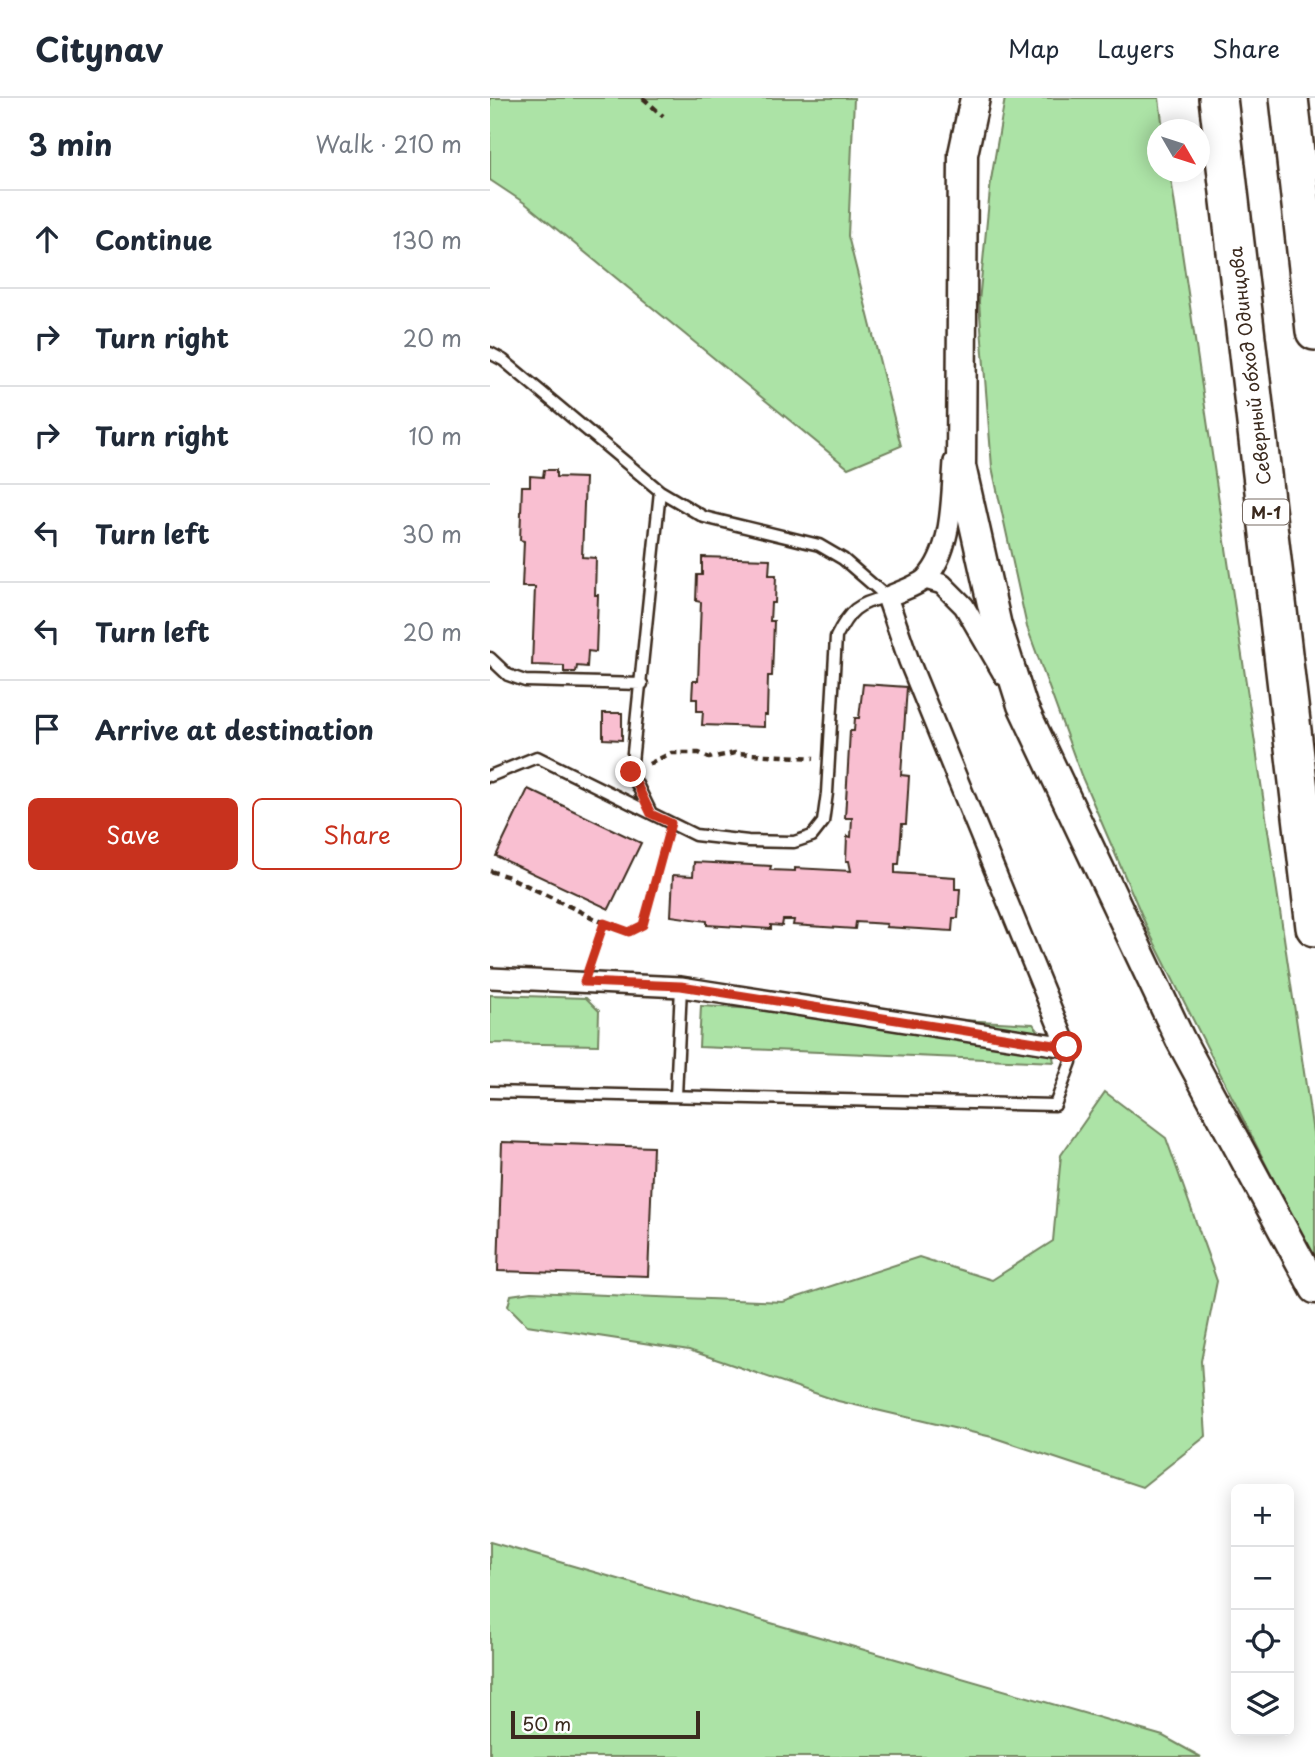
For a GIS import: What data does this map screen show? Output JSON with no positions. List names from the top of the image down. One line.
{"streets":{"highway":["Северный обход Одинцова","М-1"]},"scale_bar":"50 m","north":"bottom right","page":{"header":"Citynav","nav":["Map","Layers","Share"],"heading":["3 min","Walk · 210 m"],"list":[["Continue","130 m"],["Turn right","20 m"],["Turn right","10 m"],["Turn left","30 m"],["Turn left","20 m"],"Arrive at destination"],"buttons":["Save","Share"],"map_buttons":["+","−"],"scale":"50 m"}}
